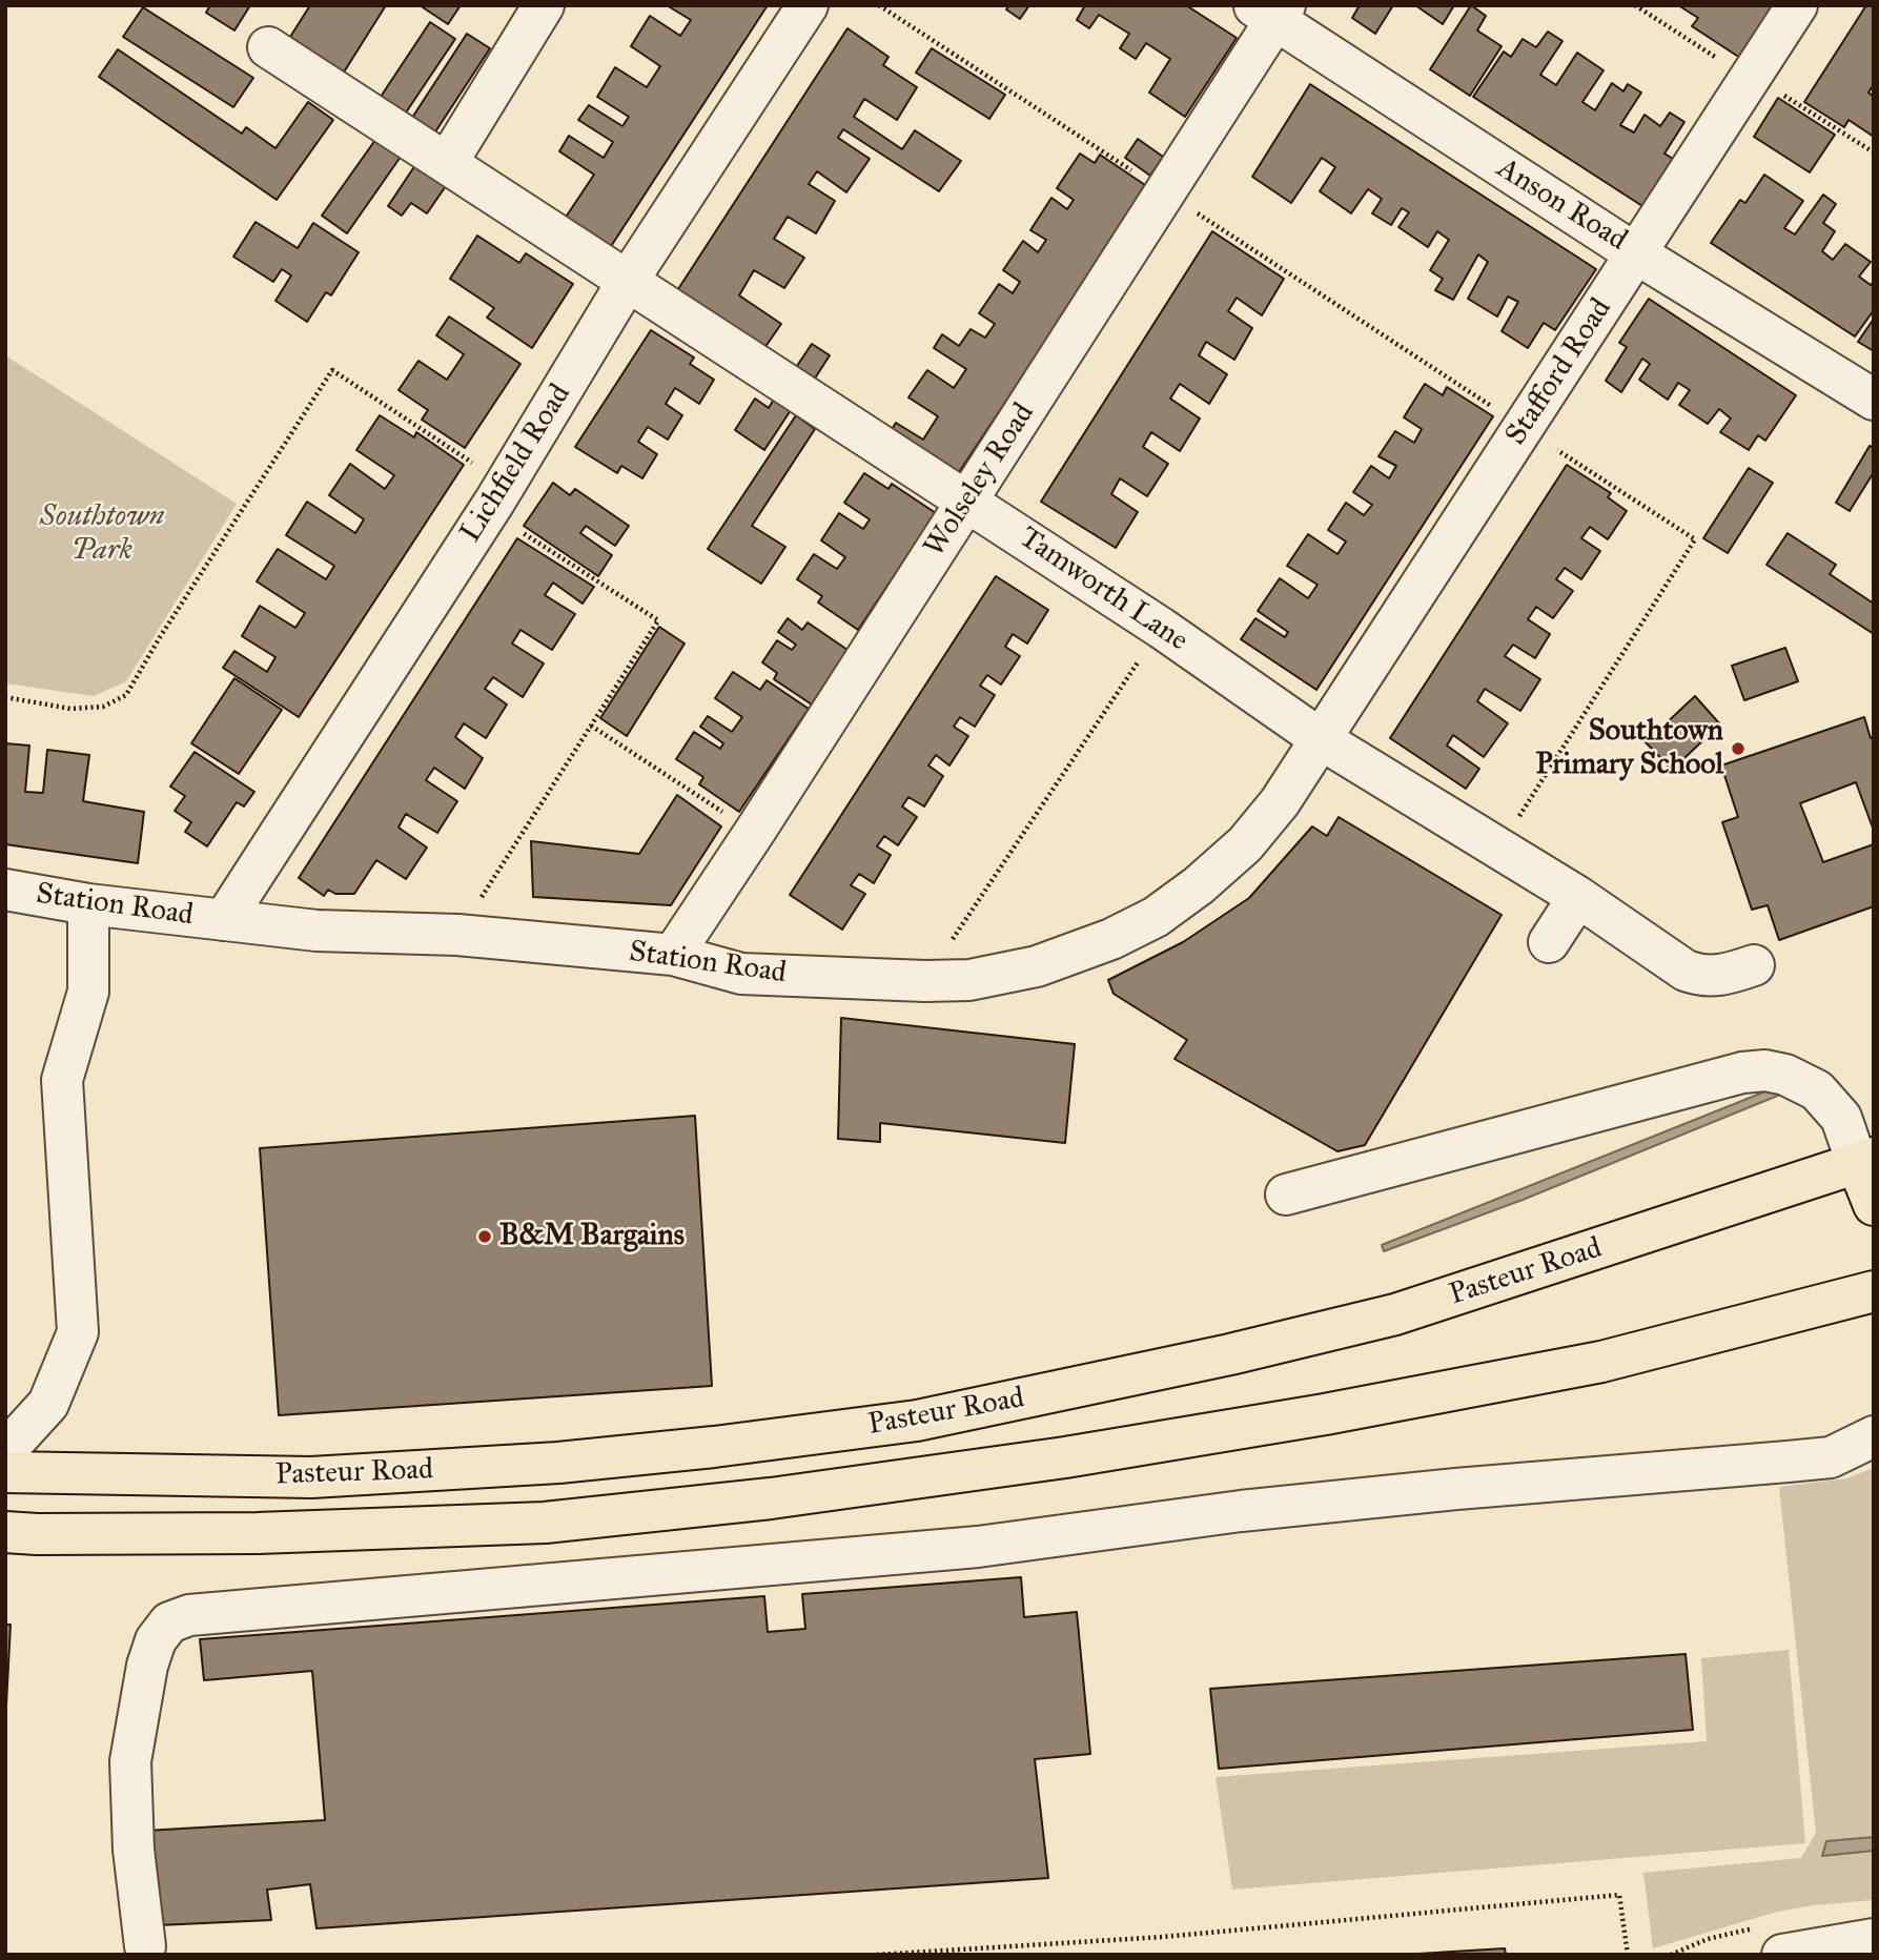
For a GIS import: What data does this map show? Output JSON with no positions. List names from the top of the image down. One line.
{"streets":{"main road":["Pasteur Road"],"street":["Anson Road","Stafford Road","Lichfield Road","Wolseley Road","Tamworth Lane","Station Road"]},"crossings":[["Anson Road","Stafford Road"],["Anson Road","Wolseley Road"],["Stafford Road","Tamworth Lane"],["Stafford Road","Station Road"],["Lichfield Road","Tamworth Lane"],["Lichfield Road","Station Road"],["Wolseley Road","Tamworth Lane"],["Wolseley Road","Station Road"],["Tamworth Lane","Station Road"]],"parks":["Southtown Park"],"places":["Southtown Primary School","B&M Bargains"]}
